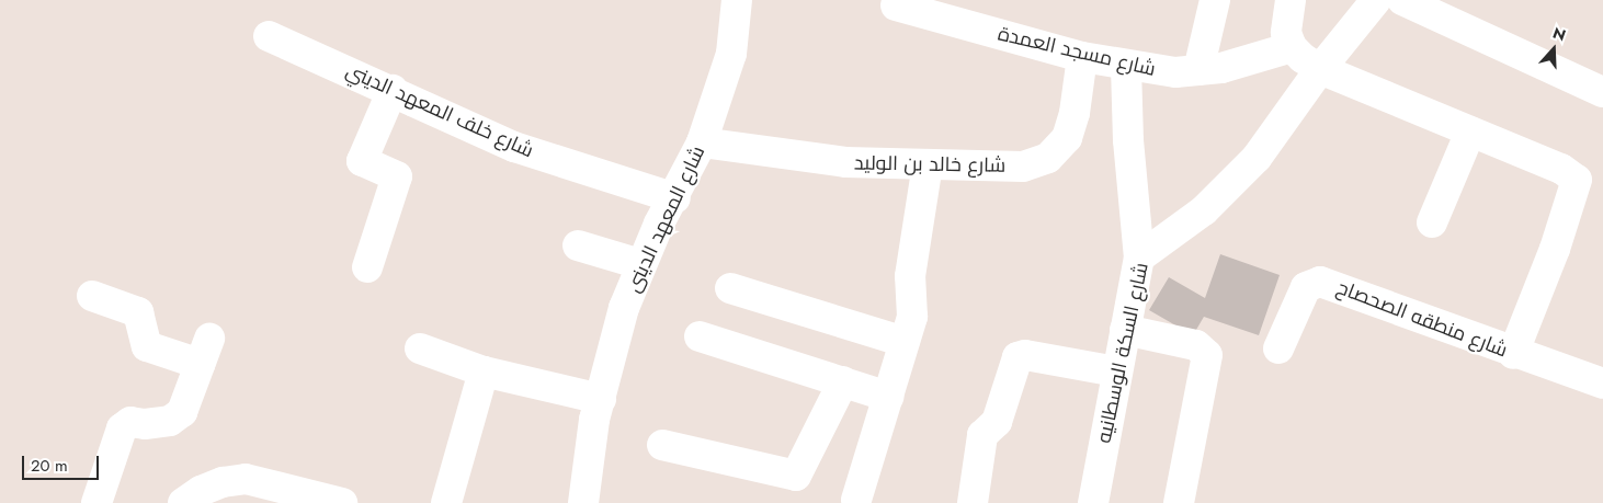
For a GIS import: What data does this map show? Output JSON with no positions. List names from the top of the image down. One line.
{"streets":{"street":["شارع مسجد العمدة","شارع خلف المعهد الديني","شارع خالد بن الوليد","شارع المعهد الدينى","شارع منطقه الصحصاح","شارع السكة الوسطانيه"]},"crossings":[["شارع مسجد العمدة","شارع خالد بن الوليد"],["شارع خلف المعهد الديني","شارع المعهد الدينى"],["شارع خالد بن الوليد","شارع المعهد الدينى"]],"scale_bar":"20 m","north":"top"}
